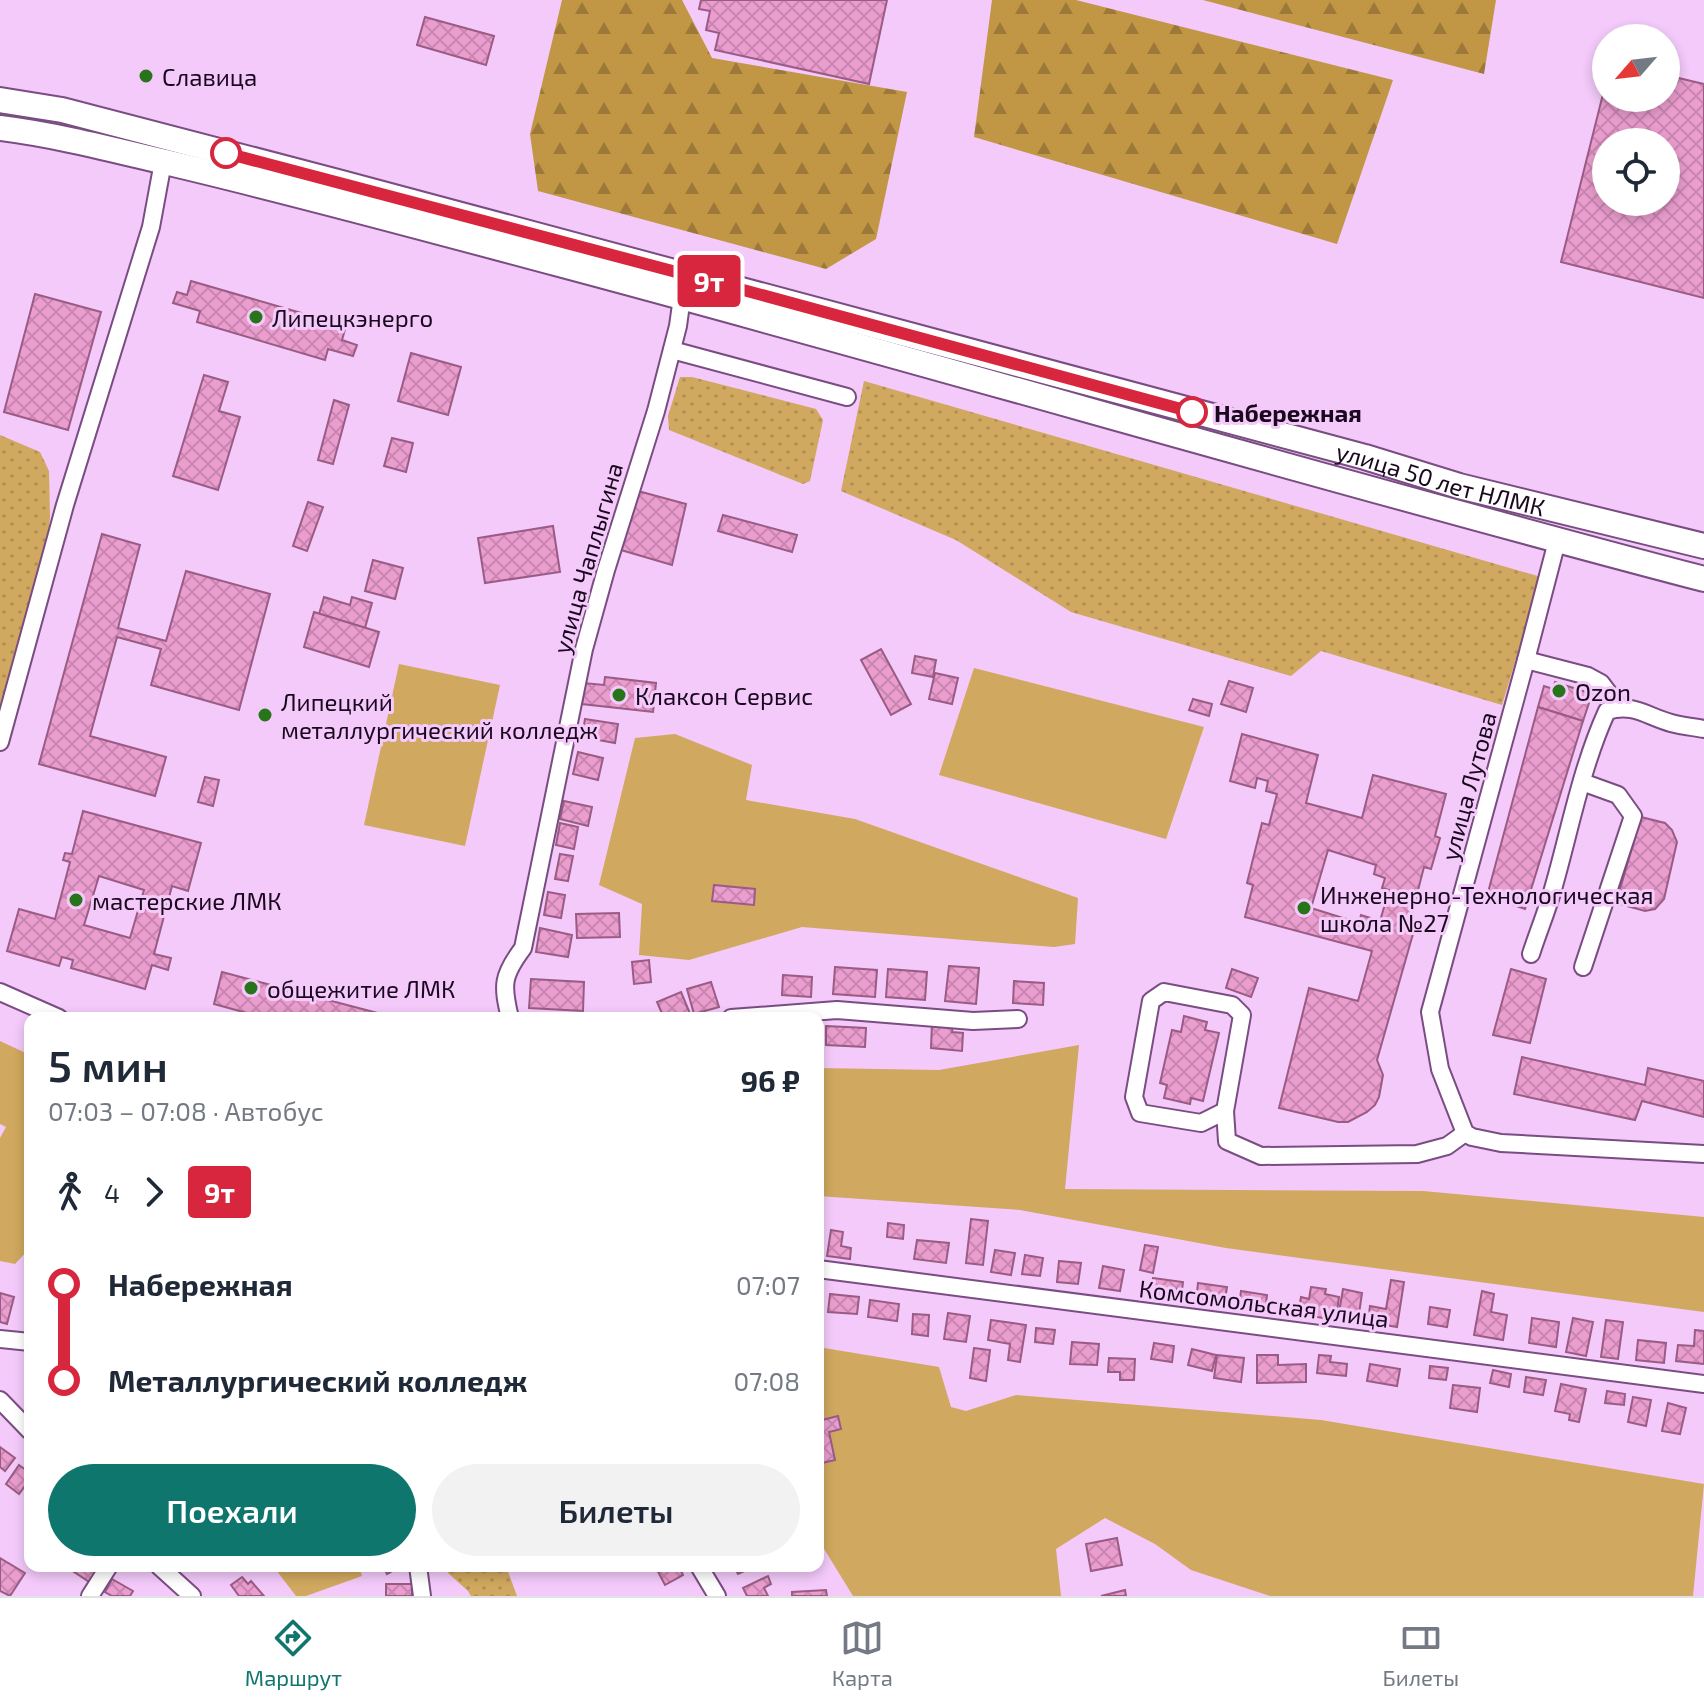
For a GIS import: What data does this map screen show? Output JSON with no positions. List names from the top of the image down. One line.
{"streets":{"main road":["улица 50 лет НЛМК"],"street":["улица Чаплыгина","улица Лутова","Комсомольская улица"]},"crossings":[["улица 50 лет НЛМК","улица Чаплыгина"],["улица 50 лет НЛМК","улица Лутова"]],"places":["Славица","Липецкэнерго","Набережная","Ozon","Клаксон Сервис","Липецкий металлургический колледж","мастерские ЛМК","Инженерно-Технологическая школа №27","общежитие ЛМК"],"lines":["bus line 9т"],"north":"bottom left","page":{"on_map":"9т","heading":["5 мин","07:03 – 07:08 · Автобус","96 ₽"],"legs":["4","9т"],"list":[{"name":"Набережная","value":"07:07"},{"name":"Металлургический колледж","value":"07:08"}],"buttons":["Поехали","Билеты"],"tabs":["Маршрут","Карта","Билеты"]}}
